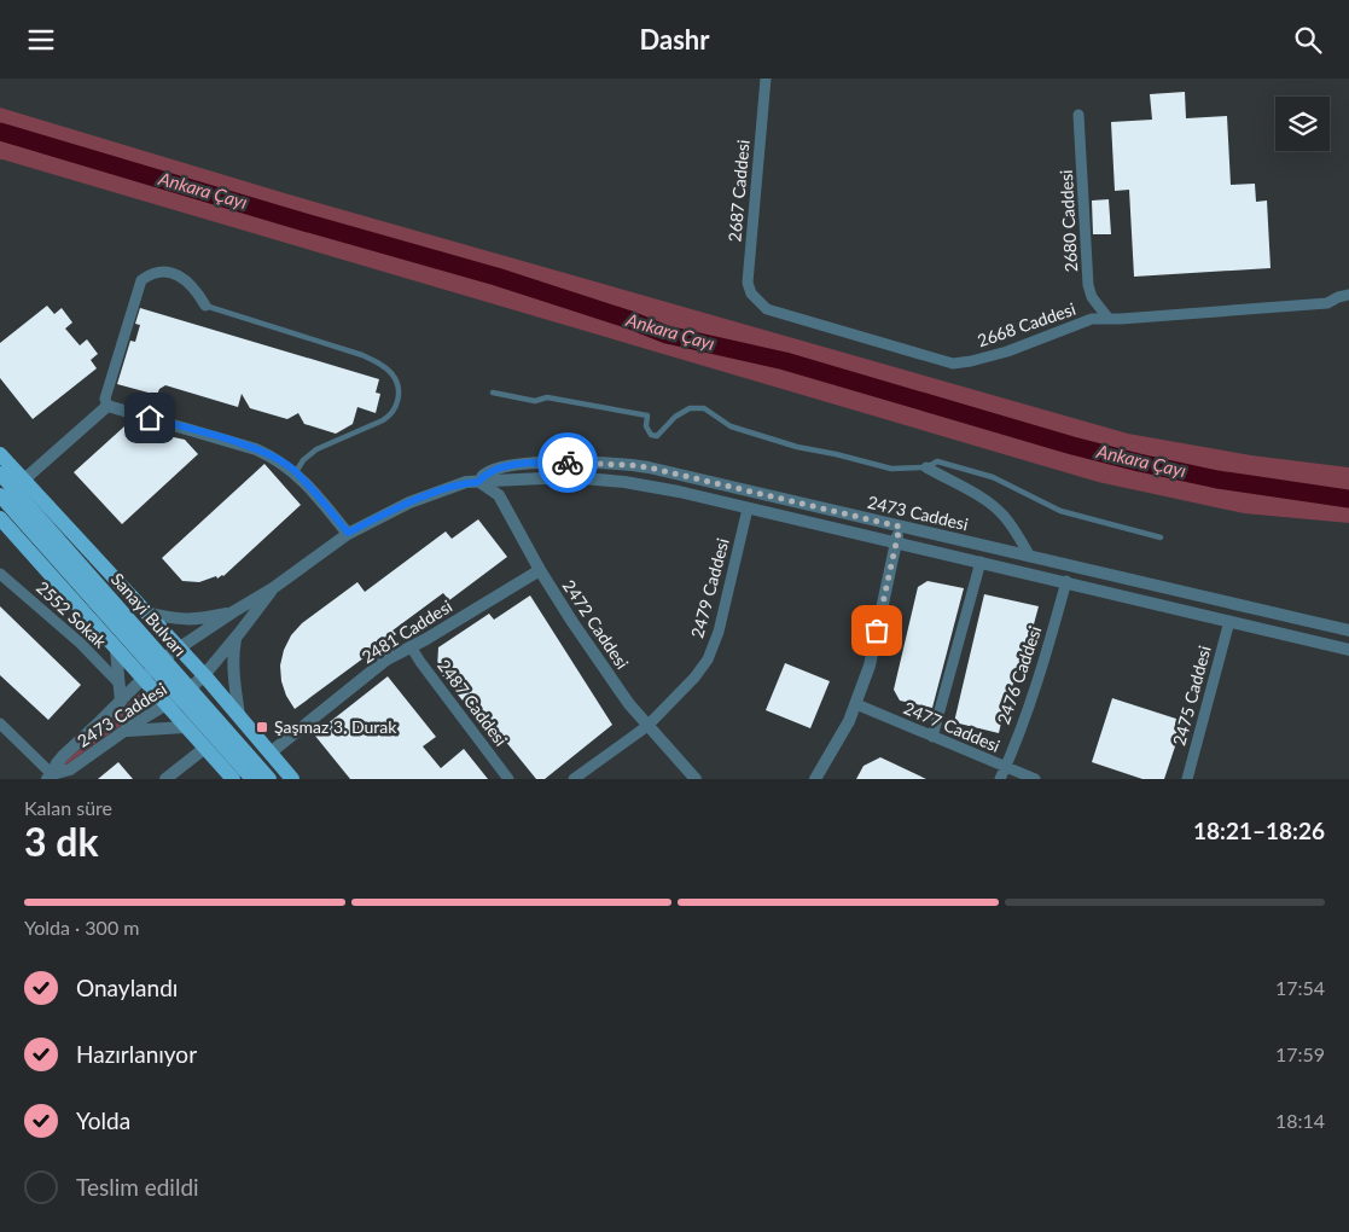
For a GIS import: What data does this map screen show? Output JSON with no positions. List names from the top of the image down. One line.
{"streets":{"main road":["Sanayi Bulvarı"],"street":["2687 Caddesi","2680 Caddesi","2668 Caddesi","2473 Caddesi","2479 Caddesi","2552 Sokak","2472 Caddesi","2481 Caddesi","2476 Caddesi","2475 Caddesi","2487 Caddesi","2477 Caddesi"]},"crossings":[["2687 Caddesi","2668 Caddesi"],["2680 Caddesi","2668 Caddesi"],["2473 Caddesi","2479 Caddesi"],["2473 Caddesi","2472 Caddesi"],["2473 Caddesi","2476 Caddesi"],["2473 Caddesi","2475 Caddesi"],["2479 Caddesi","2472 Caddesi"],["2472 Caddesi","2481 Caddesi"],["2481 Caddesi","2487 Caddesi"],["2476 Caddesi","2477 Caddesi"]],"water":["Ankara Çayı"],"places":{"transit":["Şaşmaz 3. Durak"]},"page":{"header":"Dashr","heading":["3 dk","Kalan süre","18:21–18:26"],"bar":"Yolda · 300 m","list":[["Onaylandı","17:54"],["Hazırlanıyor","17:59"],["Yolda","18:14"],"Teslim edildi"]}}
